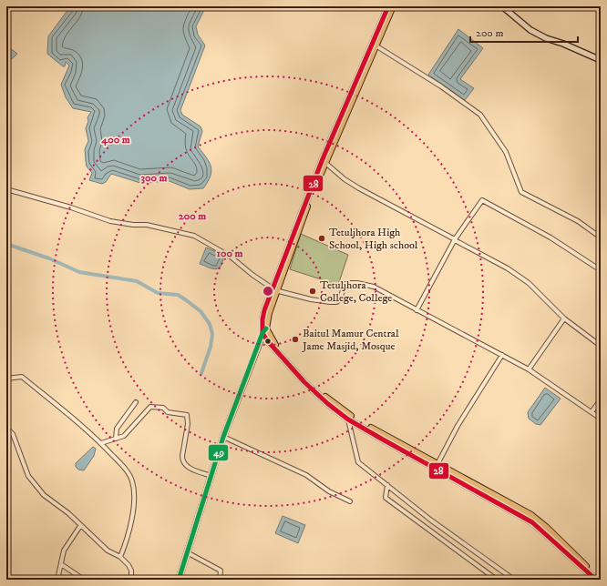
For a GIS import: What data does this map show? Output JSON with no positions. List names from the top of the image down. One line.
{"places":["Tetuljhora High School, High school","Tetuljhora College, College","Baitul Mamur Central Jame Masjid, Mosque"],"lines":["transit line 28","transit line 49"],"scale_bar":"200 m","rings":["400 m","300 m","200 m","100 m"]}
